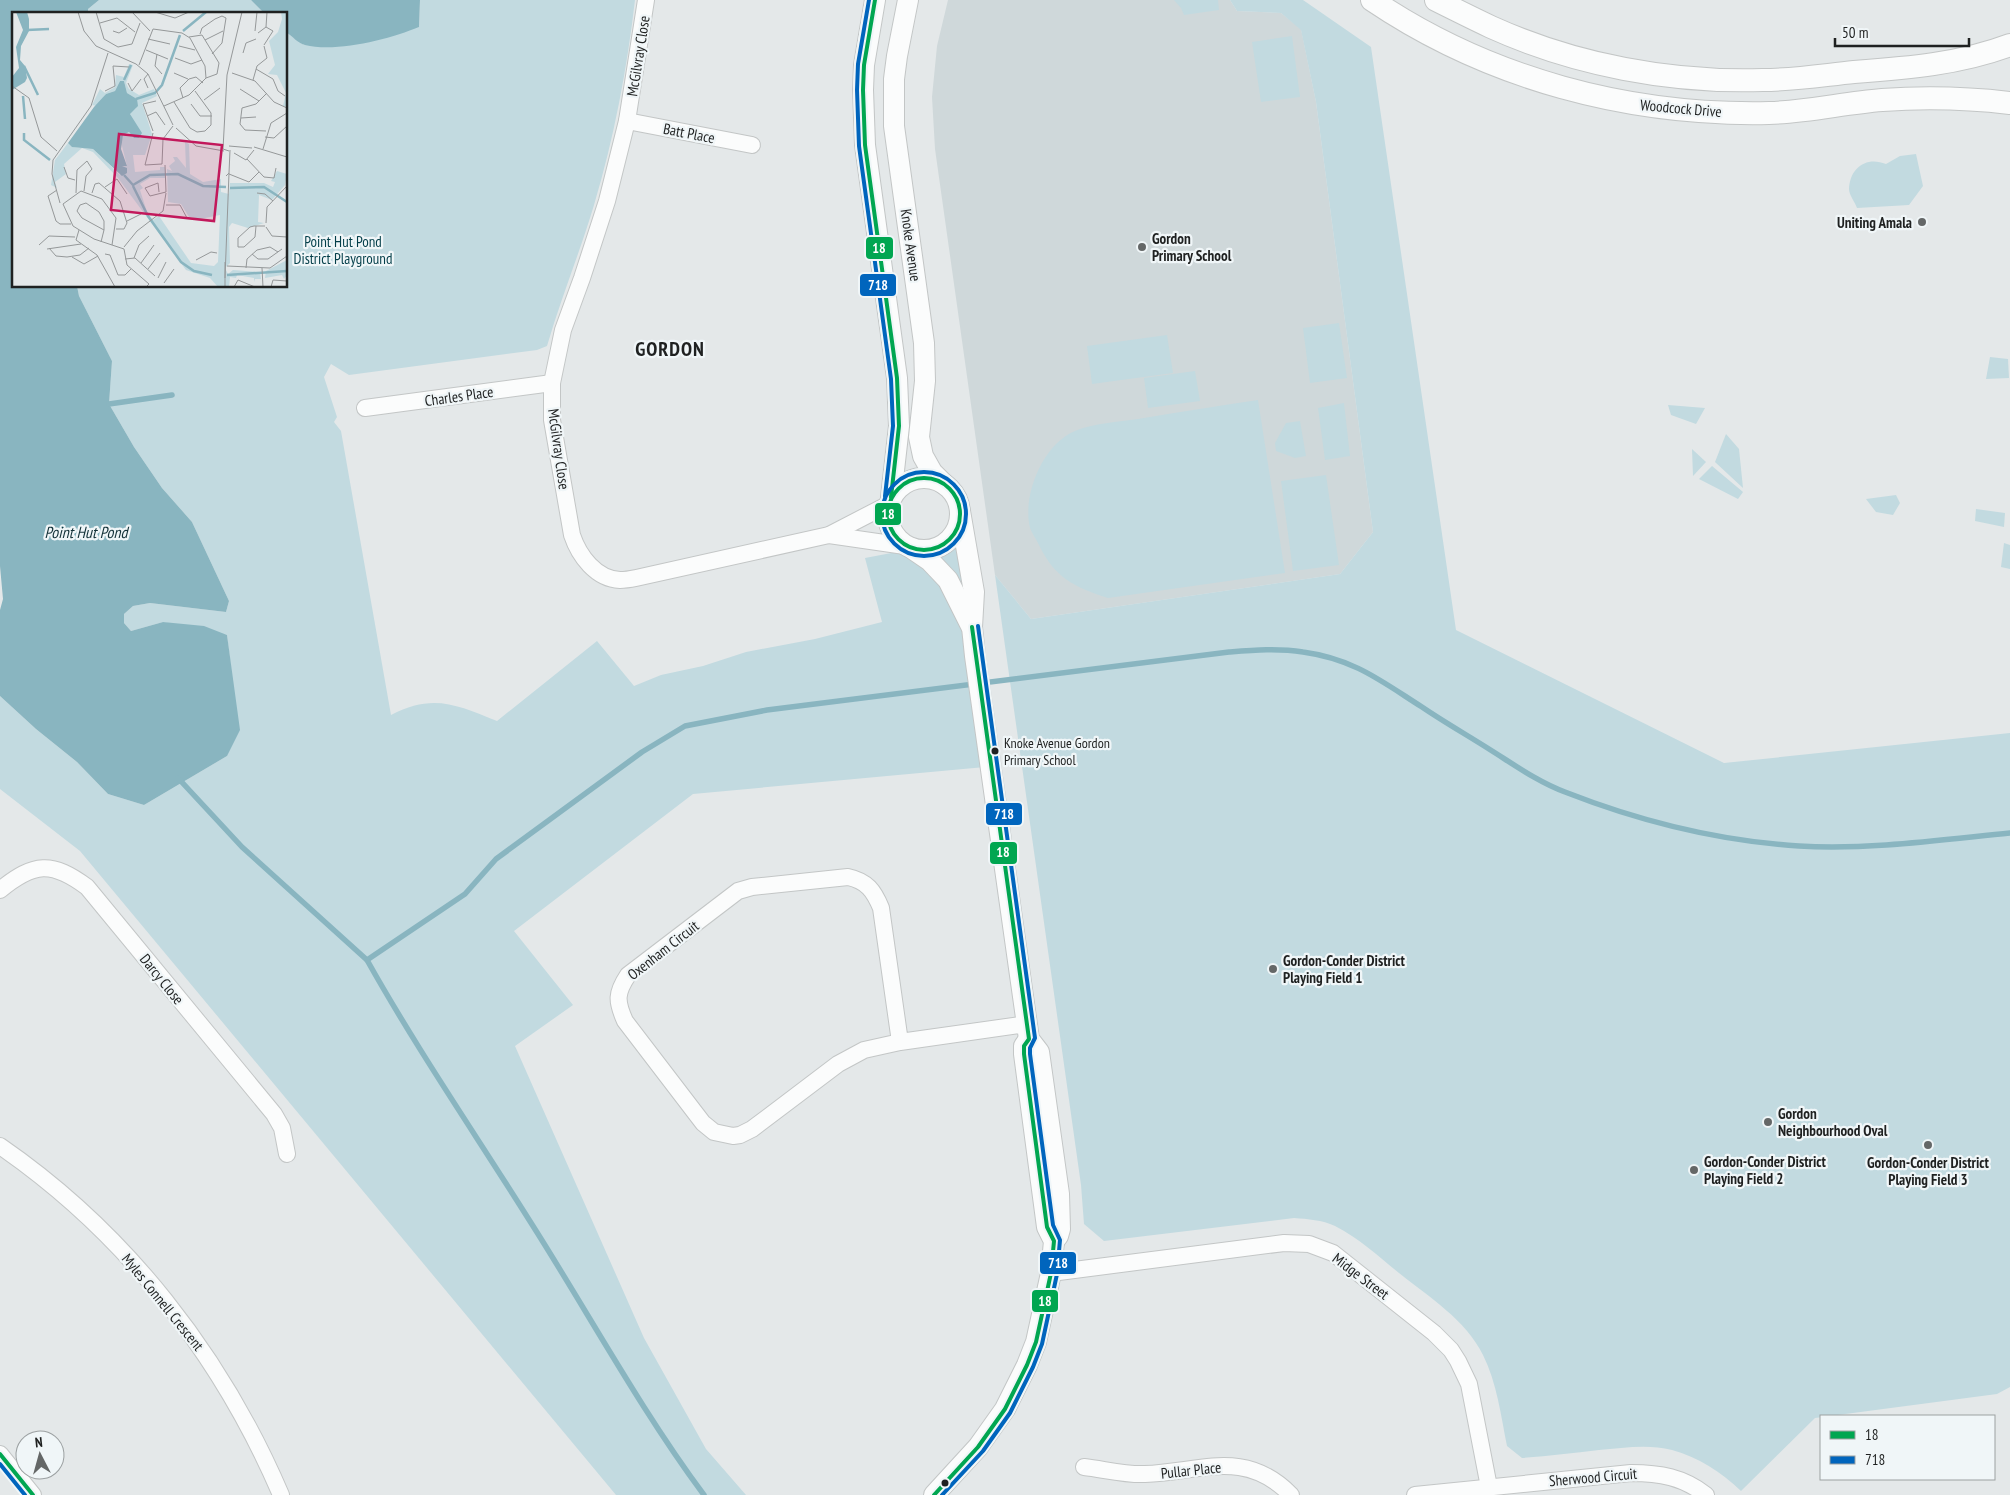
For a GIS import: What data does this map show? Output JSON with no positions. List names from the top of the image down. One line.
{"streets":{"main road":["Woodcock Drive"],"street":["McGilvray Close","Batt Place","Knoke Avenue","Charles Place","Oxenham Circuit","Darcy Close","Midge Street","Myles Connell Crescent","Pullar Place","Sherwood Circuit"]},"crossings":[["McGilvray Close","Batt Place"],["McGilvray Close","Knoke Avenue"],["McGilvray Close","Charles Place"],["Midge Street","Sherwood Circuit"]],"districts":["GORDON"],"water":["Point Hut Pond"],"parks":["Point Hut Pond District Playground"],"places":["Uniting Amala","Gordon Primary School","Knoke Avenue Gordon Primary School","Gordon-Conder District Playing Field 1","Gordon Neighbourhood Oval","Gordon-Conder District Playing Field 3","Gordon-Conder District Playing Field 2"],"lines":["transit line 18","transit line 718"],"legend":["18","718"],"scale_bar":"50 m","north":"top"}
